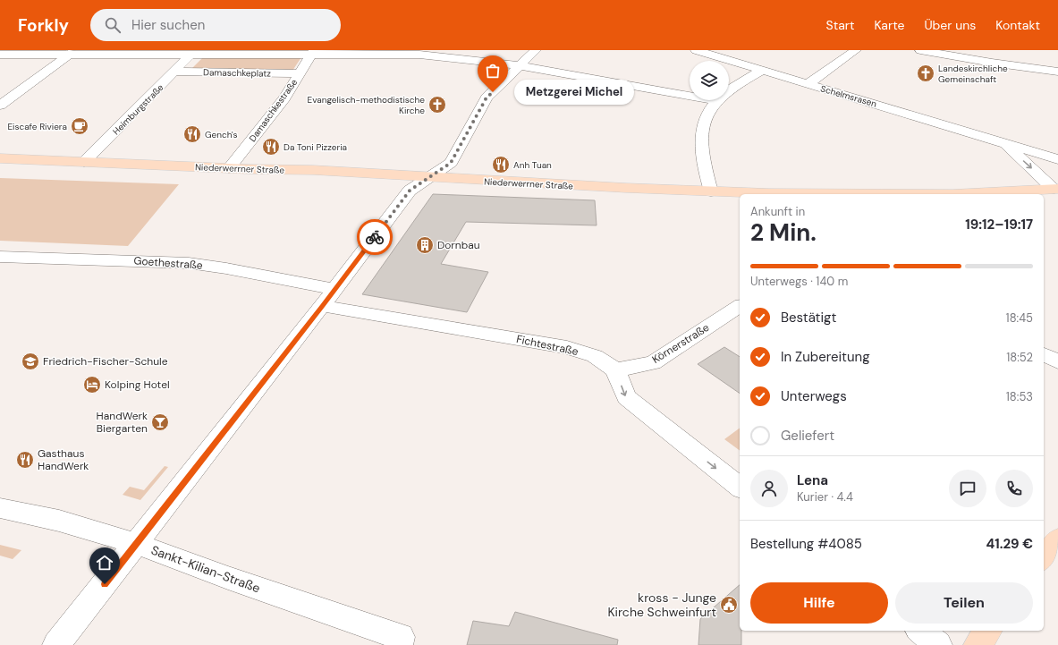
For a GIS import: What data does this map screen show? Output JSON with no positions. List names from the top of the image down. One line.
{"streets":{"main road":["Niederwerrner Straße"],"street":["Damaschkeplatz","Schelmsrasen","Heimburgstraße","Damaschkestraße","Goethestraße","Körnerstraße","Fichtestraße","Sankt-Kilian-Straße"]},"crossings":[["Damaschkeplatz","Heimburgstraße"],["Damaschkeplatz","Damaschkestraße"],["Schelmsrasen","Niederwerrner Straße"],["Heimburgstraße","Niederwerrner Straße"],["Damaschkestraße","Niederwerrner Straße"],["Körnerstraße","Fichtestraße"]],"places":{"church":["Landeskirchliche Gemeinschaft","Evangelisch-methodistische Kirche"],"other":["Metzgerei Michel"],"cafe":["Eiscafe Riviera"],"restaurant":["Gench's","Da Toni Pizzeria","Anh Tuan","Gasthaus HandWerk"],"building":["Dornbau"],"school or university":["Friedrich-Fischer-Schule"],"hotel":["Kolping Hotel"],"bar":["HandWerk Biergarten"],"public building":["kross - Junge Kirche Schweinfurt"]},"page":{"header":"Forkly","search":"Hier suchen","nav":["Start","Karte","Über uns","Kontakt"],"bubble":"Metzgerei Michel","heading":["2 Min.","Ankunft in","19:12–19:17"],"panel":["Lena","Kurier · 4.4","Bestellung #4085","41.29 €"],"bar":"Unterwegs · 140 m","list":[["Bestätigt","18:45"],["In Zubereitung","18:52"],["Unterwegs","18:53"],"Geliefert"],"buttons":["Hilfe","Teilen"]}}
